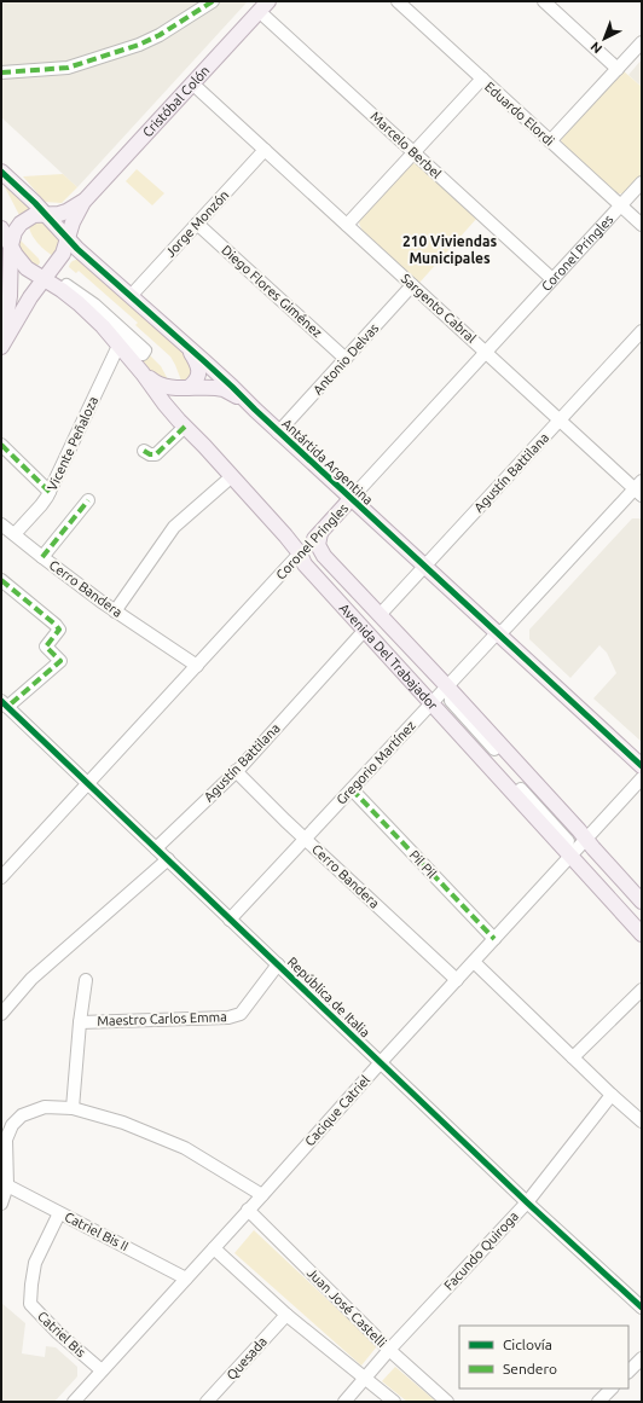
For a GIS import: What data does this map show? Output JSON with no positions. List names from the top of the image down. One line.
{"streets":{"main road":["Cristóbal Colón","Coronel Pringles","Antártida Argentina","Avenida Del Trabajador"],"street":["Eduardo Elordi","Marcelo Berbel","Jorge Monzón","Diego Flores Giménez","Sargento Cabral","Antonio Delvas","Vicente Peñaloza","Agustín Battilana","Cerro Bandera","Gregorio Martínez","Pil Pil","República de Italia","Maestro Carlos Emma","Cacique Catriel","Catriel Bis II","Facundo Quiroga","Juan José Castelli","Catriel Bis","Quesada"]},"crossings":[["Cristóbal Colón","Marcelo Berbel"],["Cristóbal Colón","Sargento Cabral"],["Cristóbal Colón","Antártida Argentina"],["Eduardo Elordi","Coronel Pringles"],["Marcelo Berbel","Coronel Pringles"],["Jorge Monzón","Diego Flores Giménez"],["Jorge Monzón","Sargento Cabral"],["Jorge Monzón","Antártida Argentina"],["Coronel Pringles","Sargento Cabral"],["Coronel Pringles","Antártida Argentina"],["Coronel Pringles","Cerro Bandera"],["Coronel Pringles","Avenida Del Trabajador"],["Coronel Pringles","República de Italia"],["Diego Flores Giménez","Antonio Delvas"],["Sargento Cabral","Antonio Delvas"],["Sargento Cabral","Agustín Battilana"],["Sargento Cabral","Gregorio Martínez"],["Antonio Delvas","Antártida Argentina"],["Vicente Peñaloza","Cerro Bandera"],["Antártida Argentina","Agustín Battilana"],["Antártida Argentina","Gregorio Martínez"],["Agustín Battilana","Cerro Bandera"],["Agustín Battilana","Avenida Del Trabajador"],["Agustín Battilana","República de Italia"],["Cerro Bandera","Gregorio Martínez"],["Cerro Bandera","Cacique Catriel"],["Avenida Del Trabajador","Gregorio Martínez"],["Avenida Del Trabajador","Cacique Catriel"],["Gregorio Martínez","Pil Pil"],["Gregorio Martínez","República de Italia"],["Pil Pil","Cacique Catriel"],["República de Italia","Maestro Carlos Emma"],["República de Italia","Cacique Catriel"],["República de Italia","Facundo Quiroga"],["Cacique Catriel","Catriel Bis II"],["Cacique Catriel","Juan José Castelli"],["Cacique Catriel","Catriel Bis"],["Catriel Bis II","Catriel Bis"],["Facundo Quiroga","Juan José Castelli"]],"districts":["210 Viviendas Municipales"],"legend":["Ciclovía","Sendero"],"north":"bottom left"}
